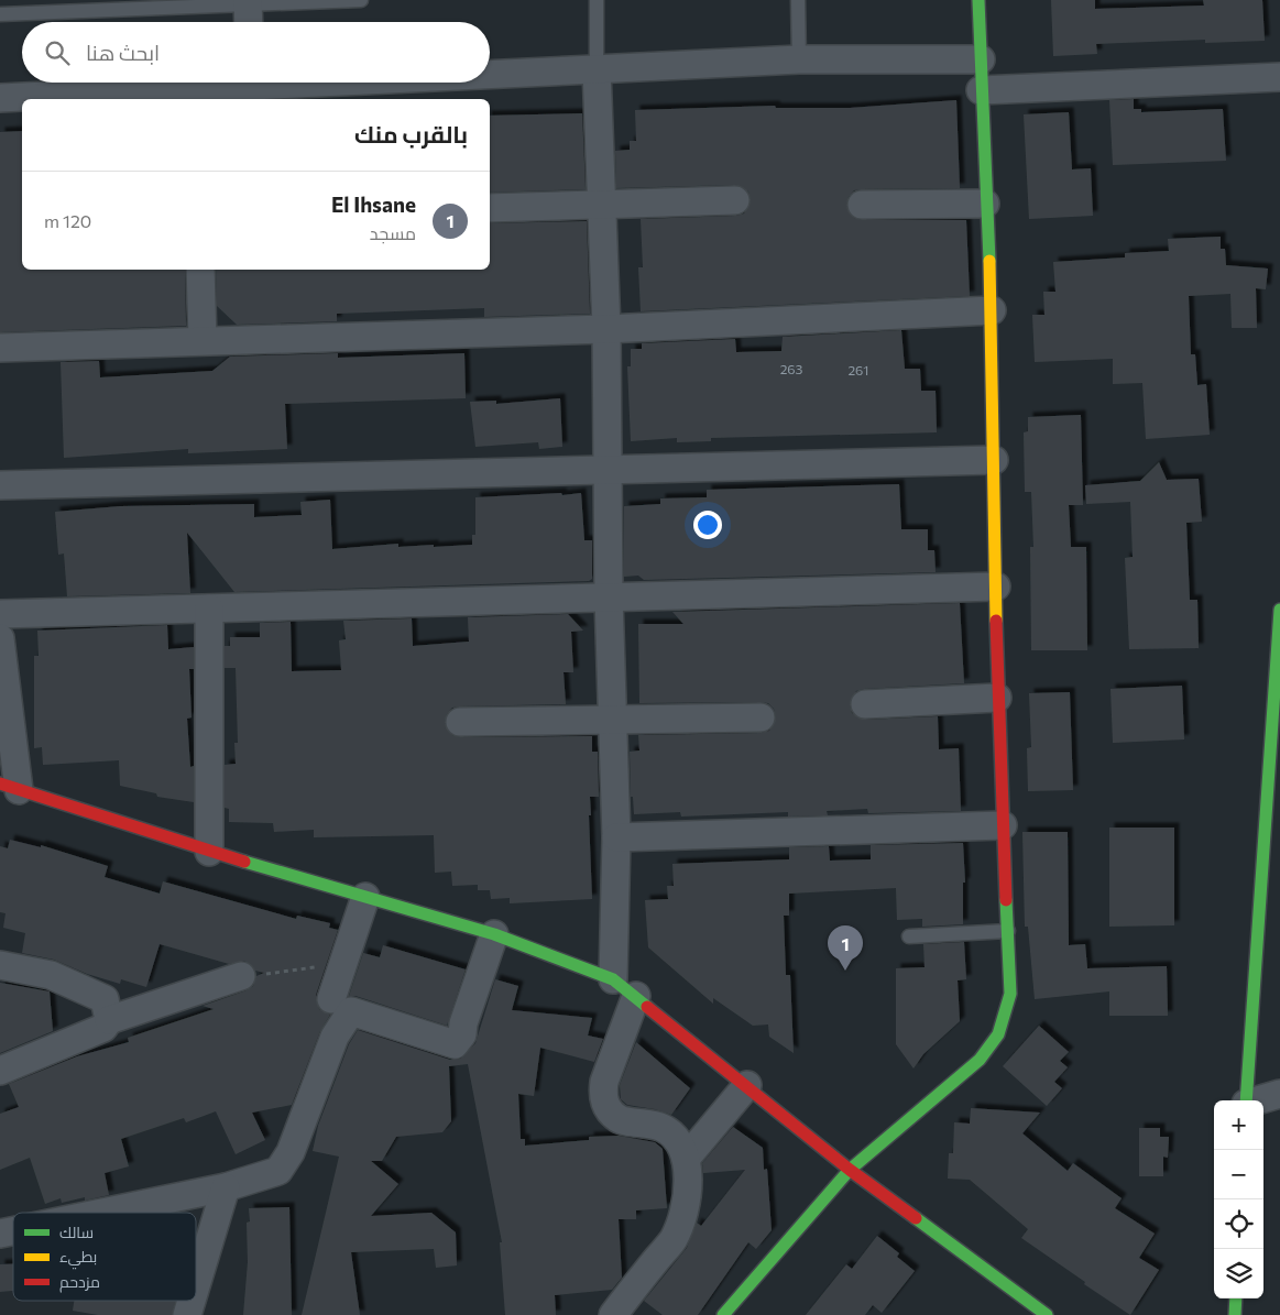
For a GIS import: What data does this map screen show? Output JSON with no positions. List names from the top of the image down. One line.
{"house_numbers":["263","261"],"legend":["سالك","بطيء","مزدحم"],"page":{"search":"ابحث هنا","heading":"بالقرب منك","list":[{"mark":"1","name":"El Ihsane","note":"مسجد","value":"120 m"}],"pins":"1","map_buttons":["+","−"]}}
